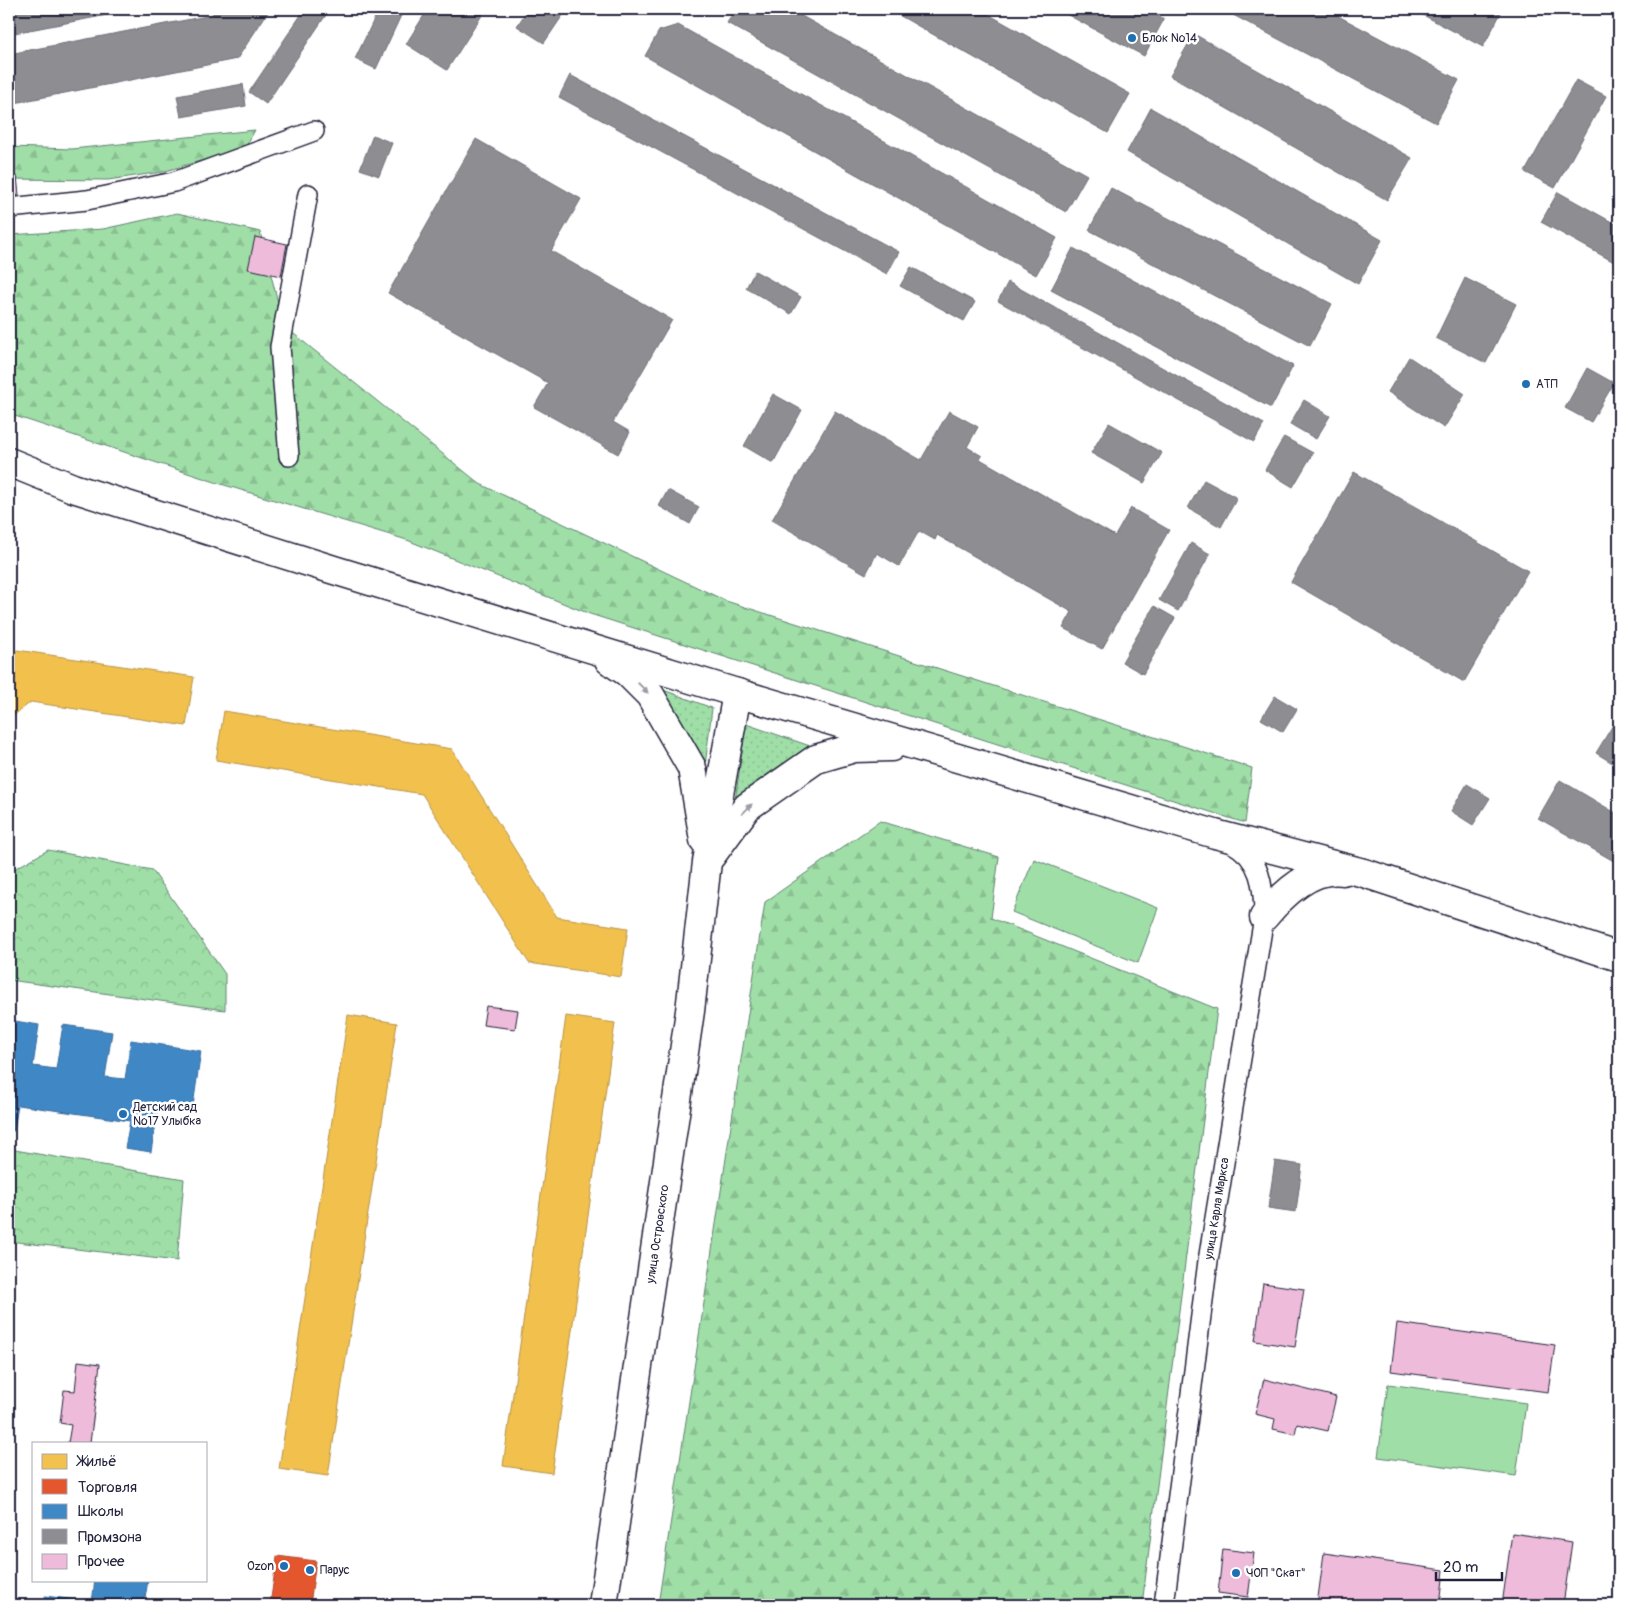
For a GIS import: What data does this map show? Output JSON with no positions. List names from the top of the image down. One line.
{"streets":{"main road":["улица Островского"],"street":["улица Карла Маркса"]},"places":["Блок №14","АТП","Детский сад №17 Улыбка","Ozon","Парус","ЧОП \"Скат\""],"legend":["Жильё","Торговля","Школы","Промзона","Прочее"],"scale_bar":"20 m"}
